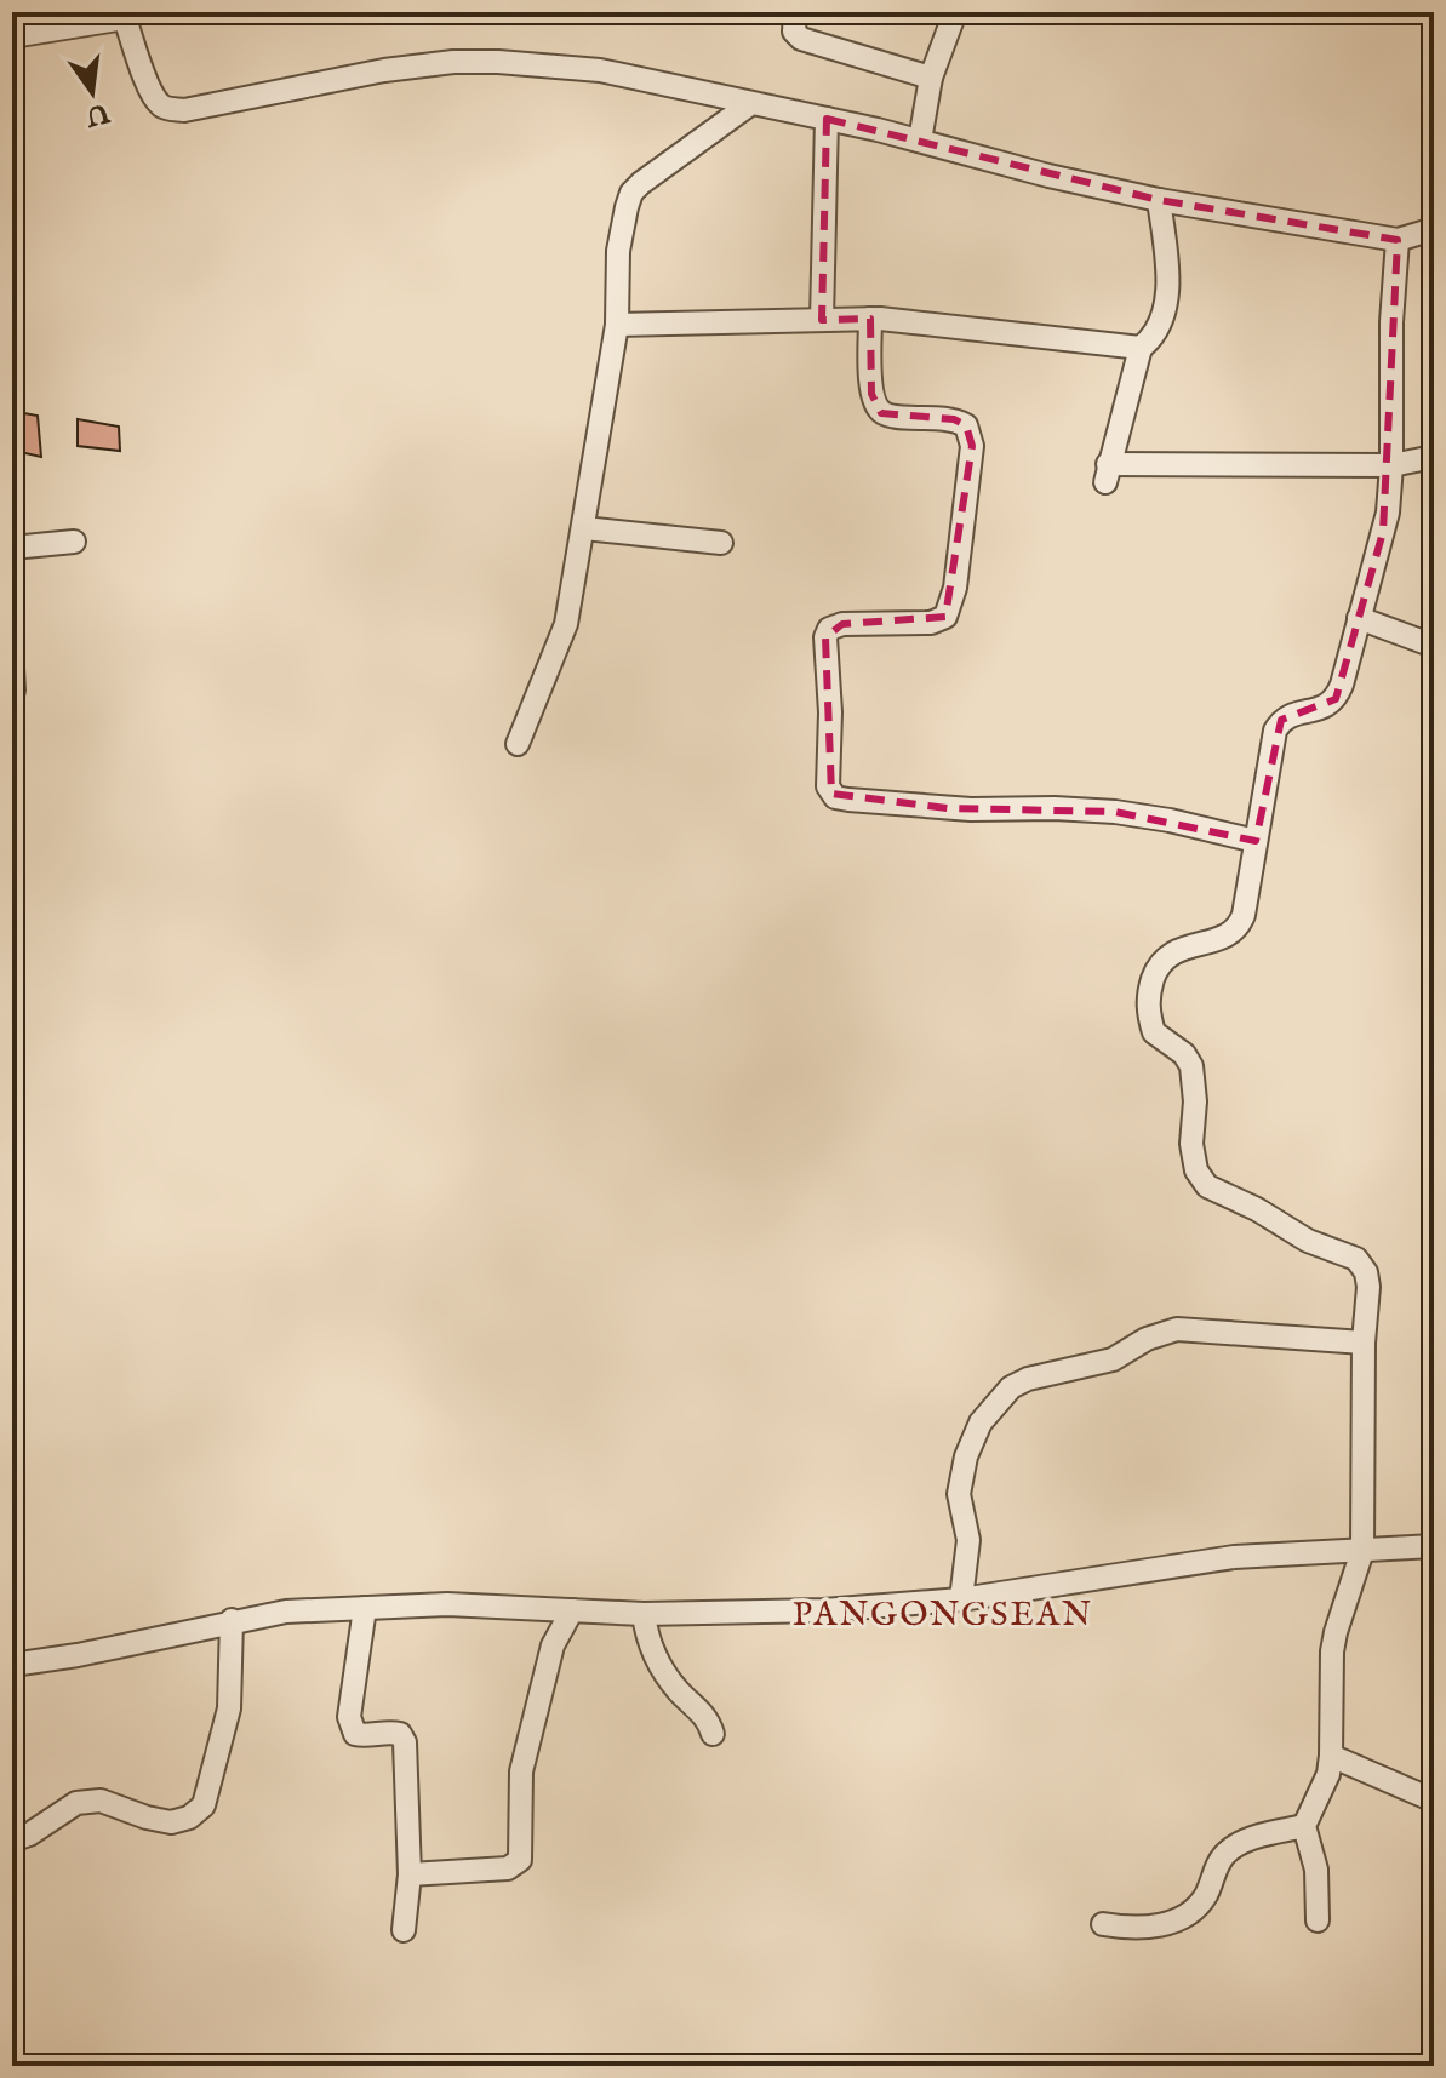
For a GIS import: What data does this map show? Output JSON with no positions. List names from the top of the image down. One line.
{"districts":["PANGONGSEAN"],"north":"bottom"}
